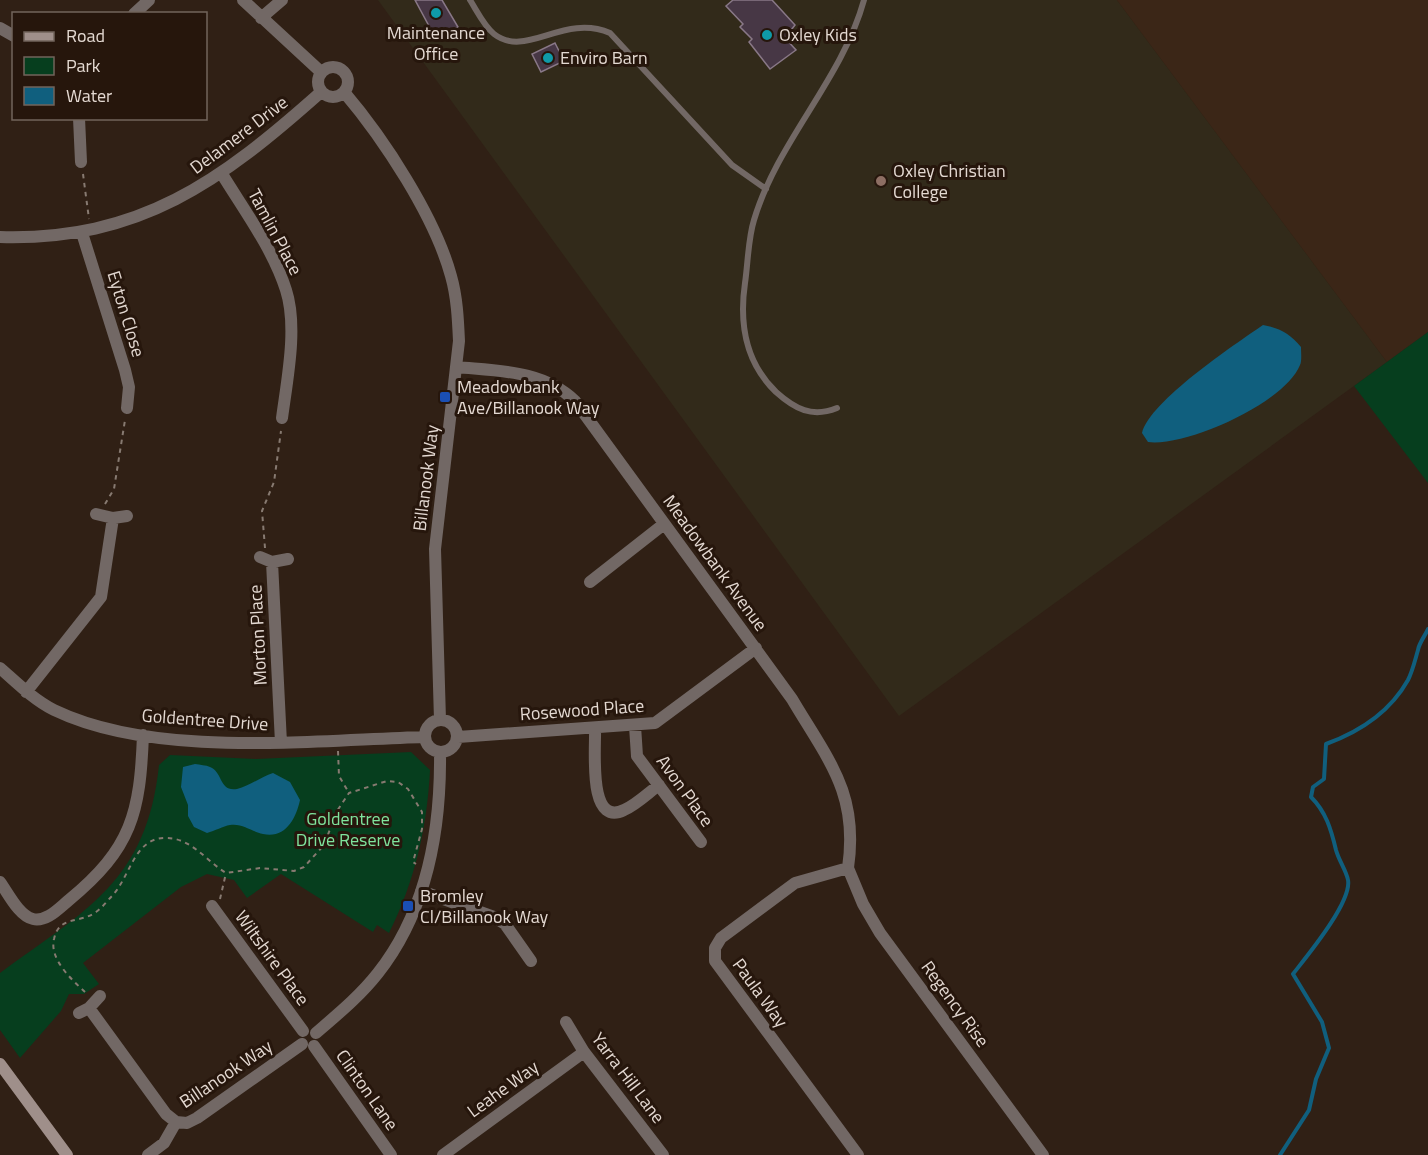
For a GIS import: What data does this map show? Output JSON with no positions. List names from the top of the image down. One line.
{"streets":{"street":["Delamere Drive","Tamlin Place","Eyton Close","Billanook Way","Meadowbank Avenue","Morton Place","Rosewood Place","Goldentree Drive","Avon Place","Wiltshire Place","Paula Way","Regency Rise","Yarra Hill Lane","Leahe Way","Clinton Lane"]},"crossings":[["Delamere Drive","Tamlin Place"],["Delamere Drive","Eyton Close"],["Delamere Drive","Billanook Way"],["Billanook Way","Meadowbank Avenue"],["Billanook Way","Rosewood Place"],["Billanook Way","Goldentree Drive"],["Billanook Way","Wiltshire Place"],["Billanook Way","Clinton Lane"],["Meadowbank Avenue","Rosewood Place"],["Meadowbank Avenue","Paula Way"],["Meadowbank Avenue","Regency Rise"],["Morton Place","Goldentree Drive"],["Rosewood Place","Goldentree Drive"],["Rosewood Place","Avon Place"],["Wiltshire Place","Clinton Lane"],["Paula Way","Regency Rise"],["Yarra Hill Lane","Leahe Way"]],"parks":["Goldentree Drive Reserve"],"places":{"other":["Maintenance Office","Oxley Kids","Enviro Barn","Oxley Christian College"],"transit":["Meadowbank Ave/Billanook Way","Bromley Cl/Billanook Way"]},"legend":["Road","Park","Water"]}
